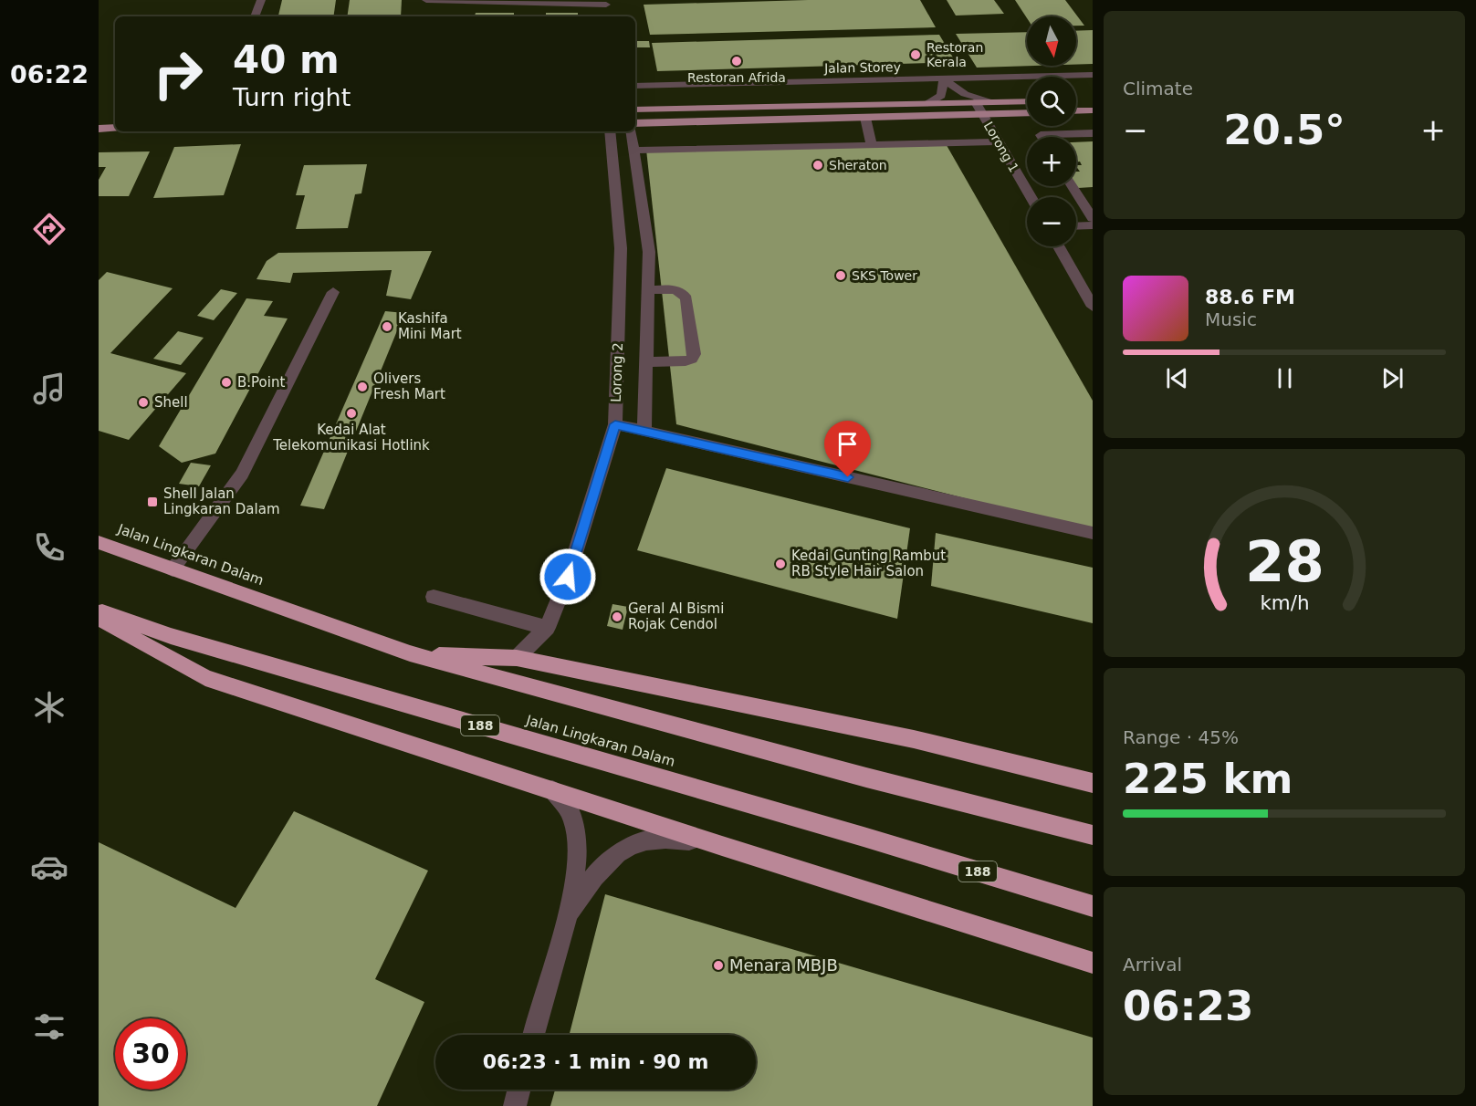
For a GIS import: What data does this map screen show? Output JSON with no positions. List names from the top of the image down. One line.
{"streets":{"highway":["Jalan Lingkaran Dalam","188"],"street":["Jalan Storey","Lorong 1","Lorong 2"]},"places":{"other":["Restoran Kerala","Restoran Afrida","Sheraton","SKS Tower","Kashifa Mini Mart","B.Point","Olivers Fresh Mart","Shell","Kedai Alat Telekomunikasi Hotlink","Kedai Gunting Rambut RB Style Hair Salon","Geral Al Bismi Rojak Cendol","Menara MBJB"],"transit":["Shell Jalan Lingkaran Dalam"]},"north":"bottom","page":{"tabs":"06:22","tile":["Climate",["Range · 45%","225 km"],["Arrival","06:23"]],"map_buttons":["+","−"],"turn":["40 m","Turn right"],"heat":["−","20.5°","+"],"song":["88.6 FM","Music"],"limit":"30","trip":"06:23 · 1 min · 90 m","gauge":["28","km/h"]}}
